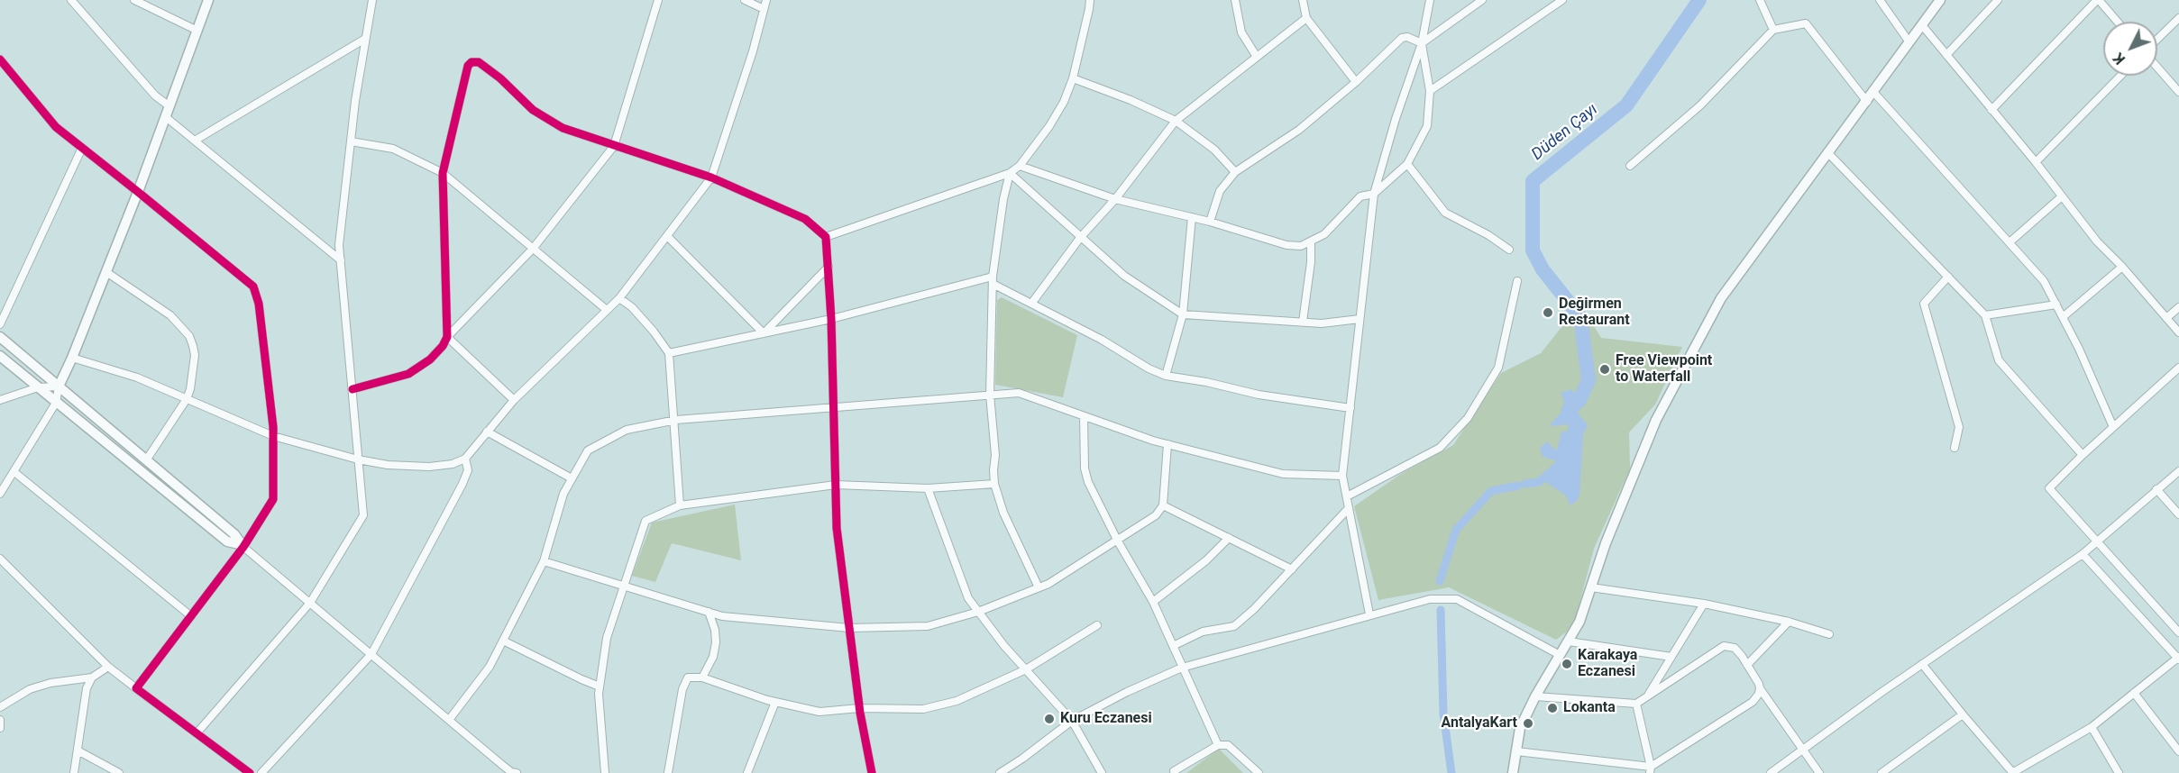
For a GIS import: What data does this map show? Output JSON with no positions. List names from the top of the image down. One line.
{"water":["Düden Çayı"],"places":["Değirmen Restaurant","Free Viewpoint to Waterfall","Karakaya Eczanesi","Lokanta","Kuru Eczanesi","AntalyaKart"],"north":"bottom left"}
